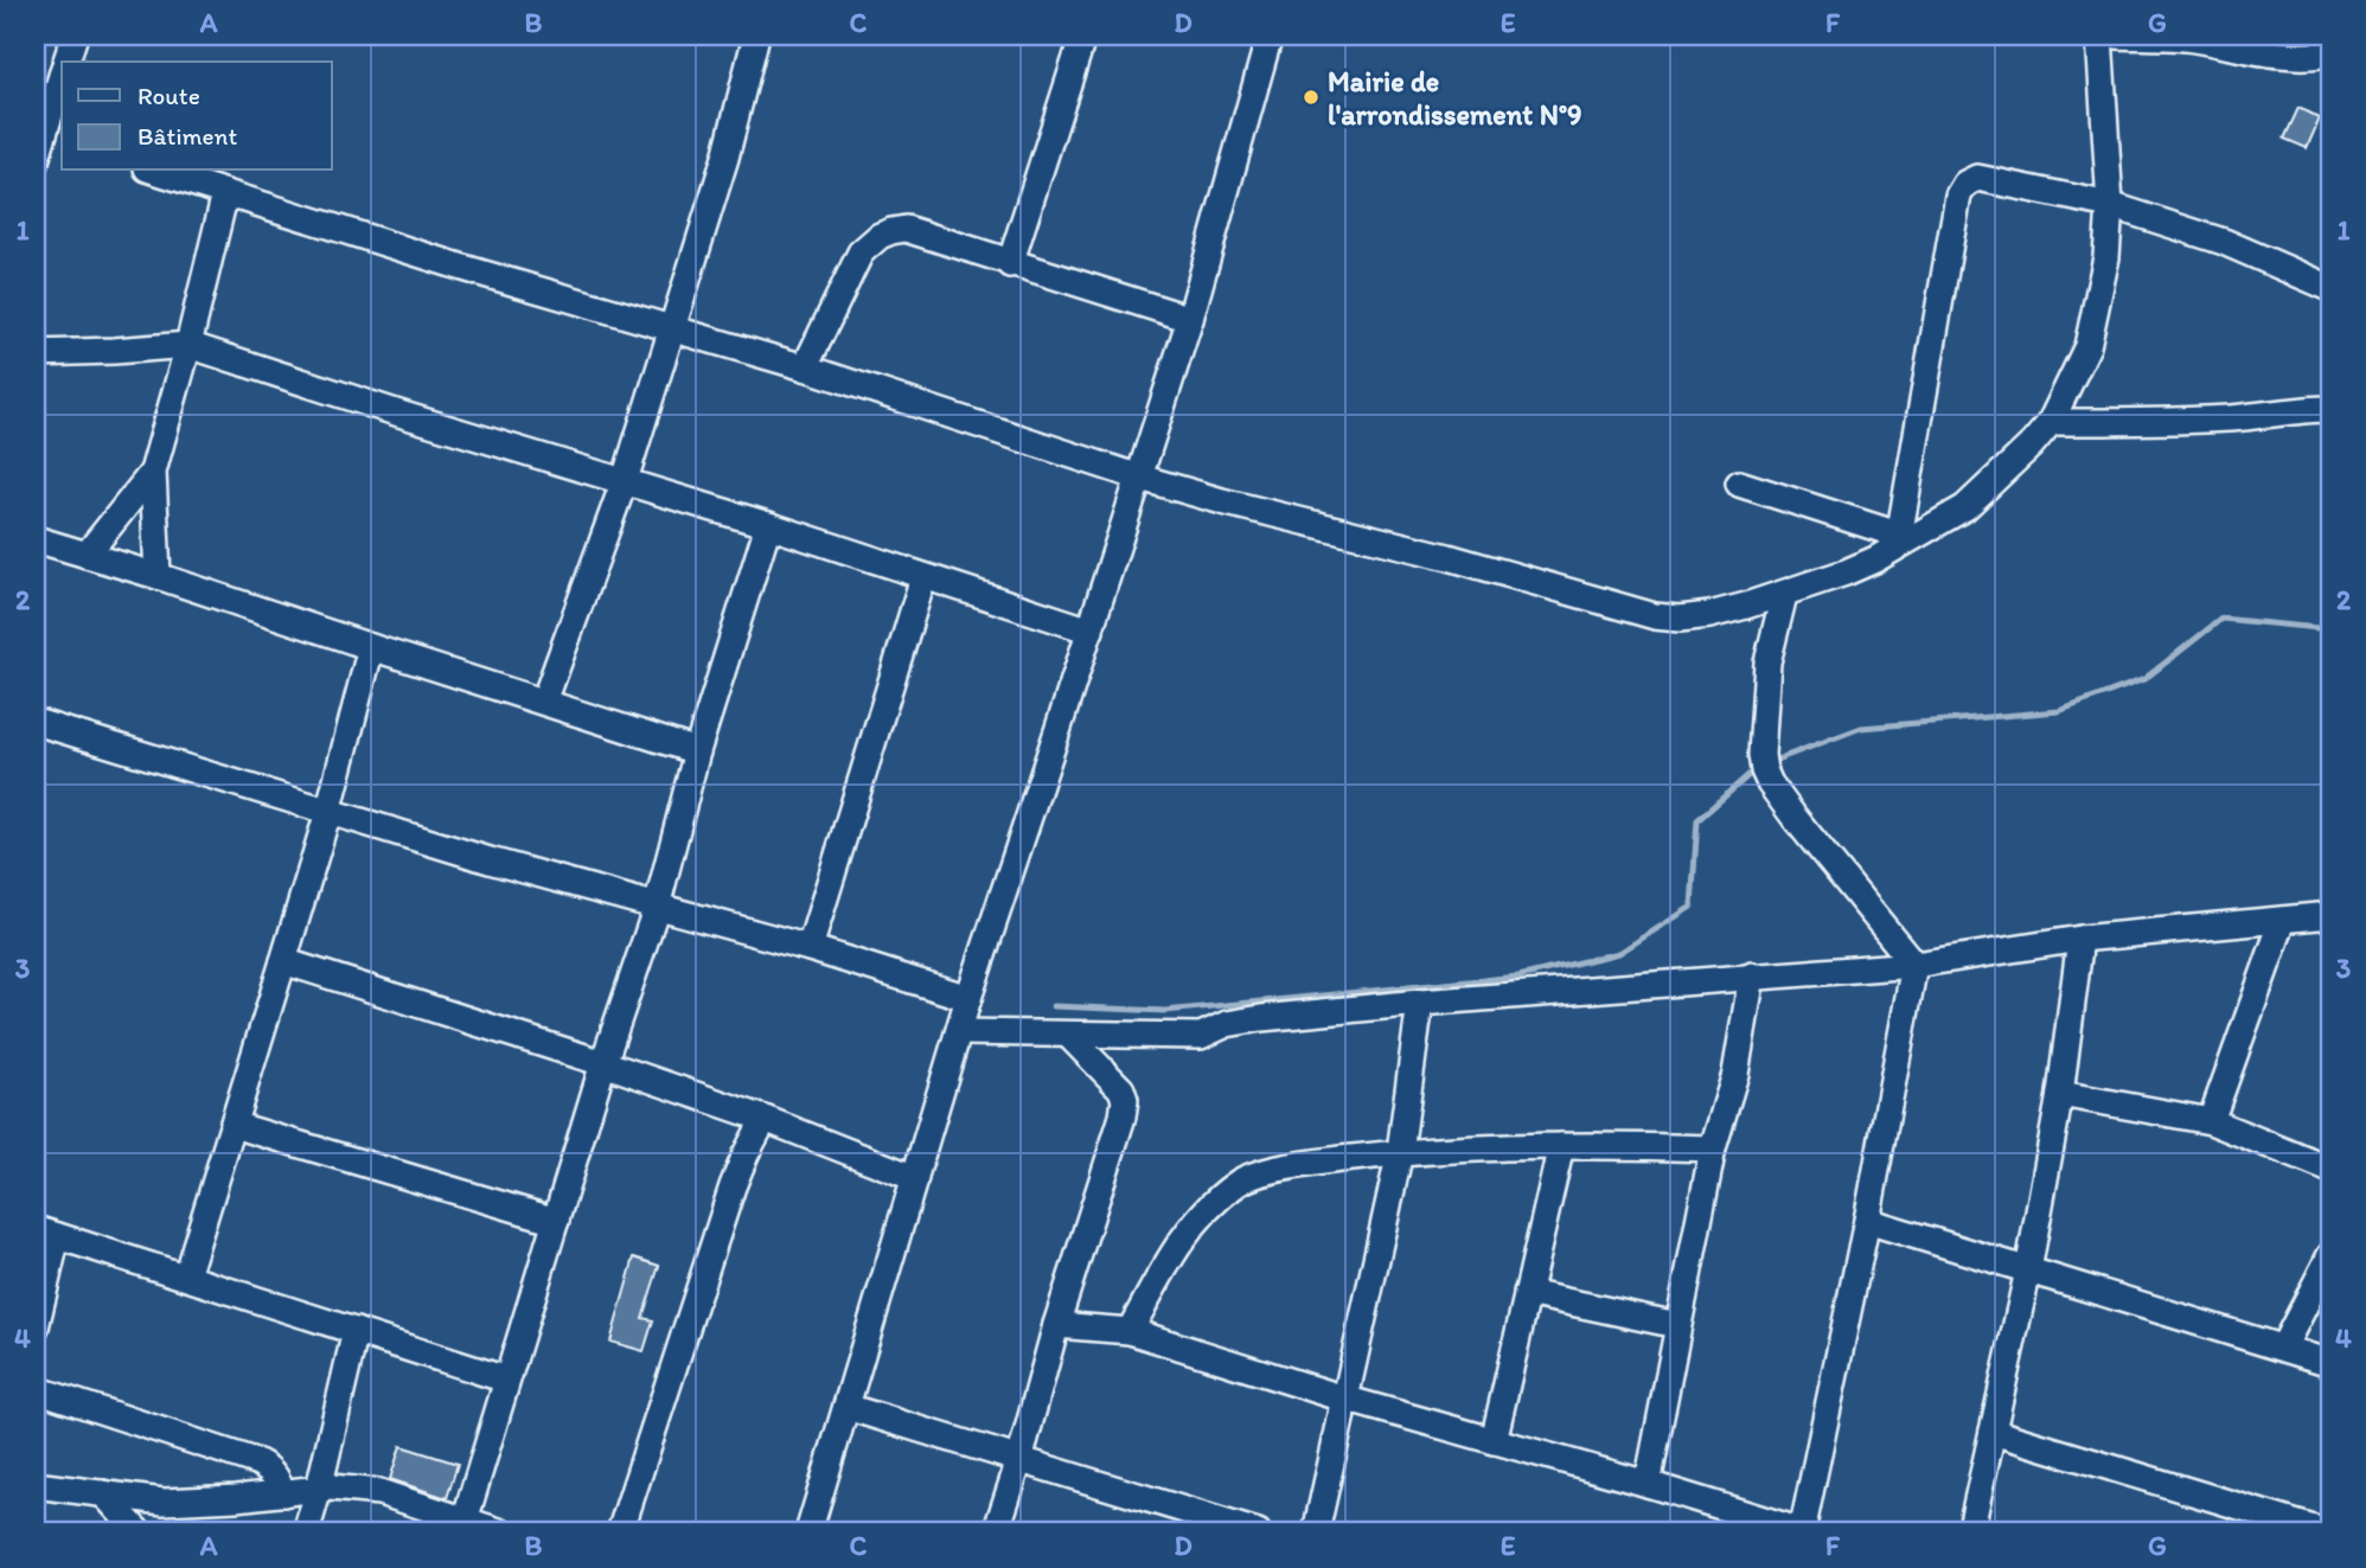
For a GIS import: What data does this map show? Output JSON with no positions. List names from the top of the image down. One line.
{"places":["Mairie de l'arrondissement N°9"],"legend":["Route","Bâtiment"],"grid":{"columns":["A","B","C","D","E","F","G"],"rows":["1","2","3","4"]}}
